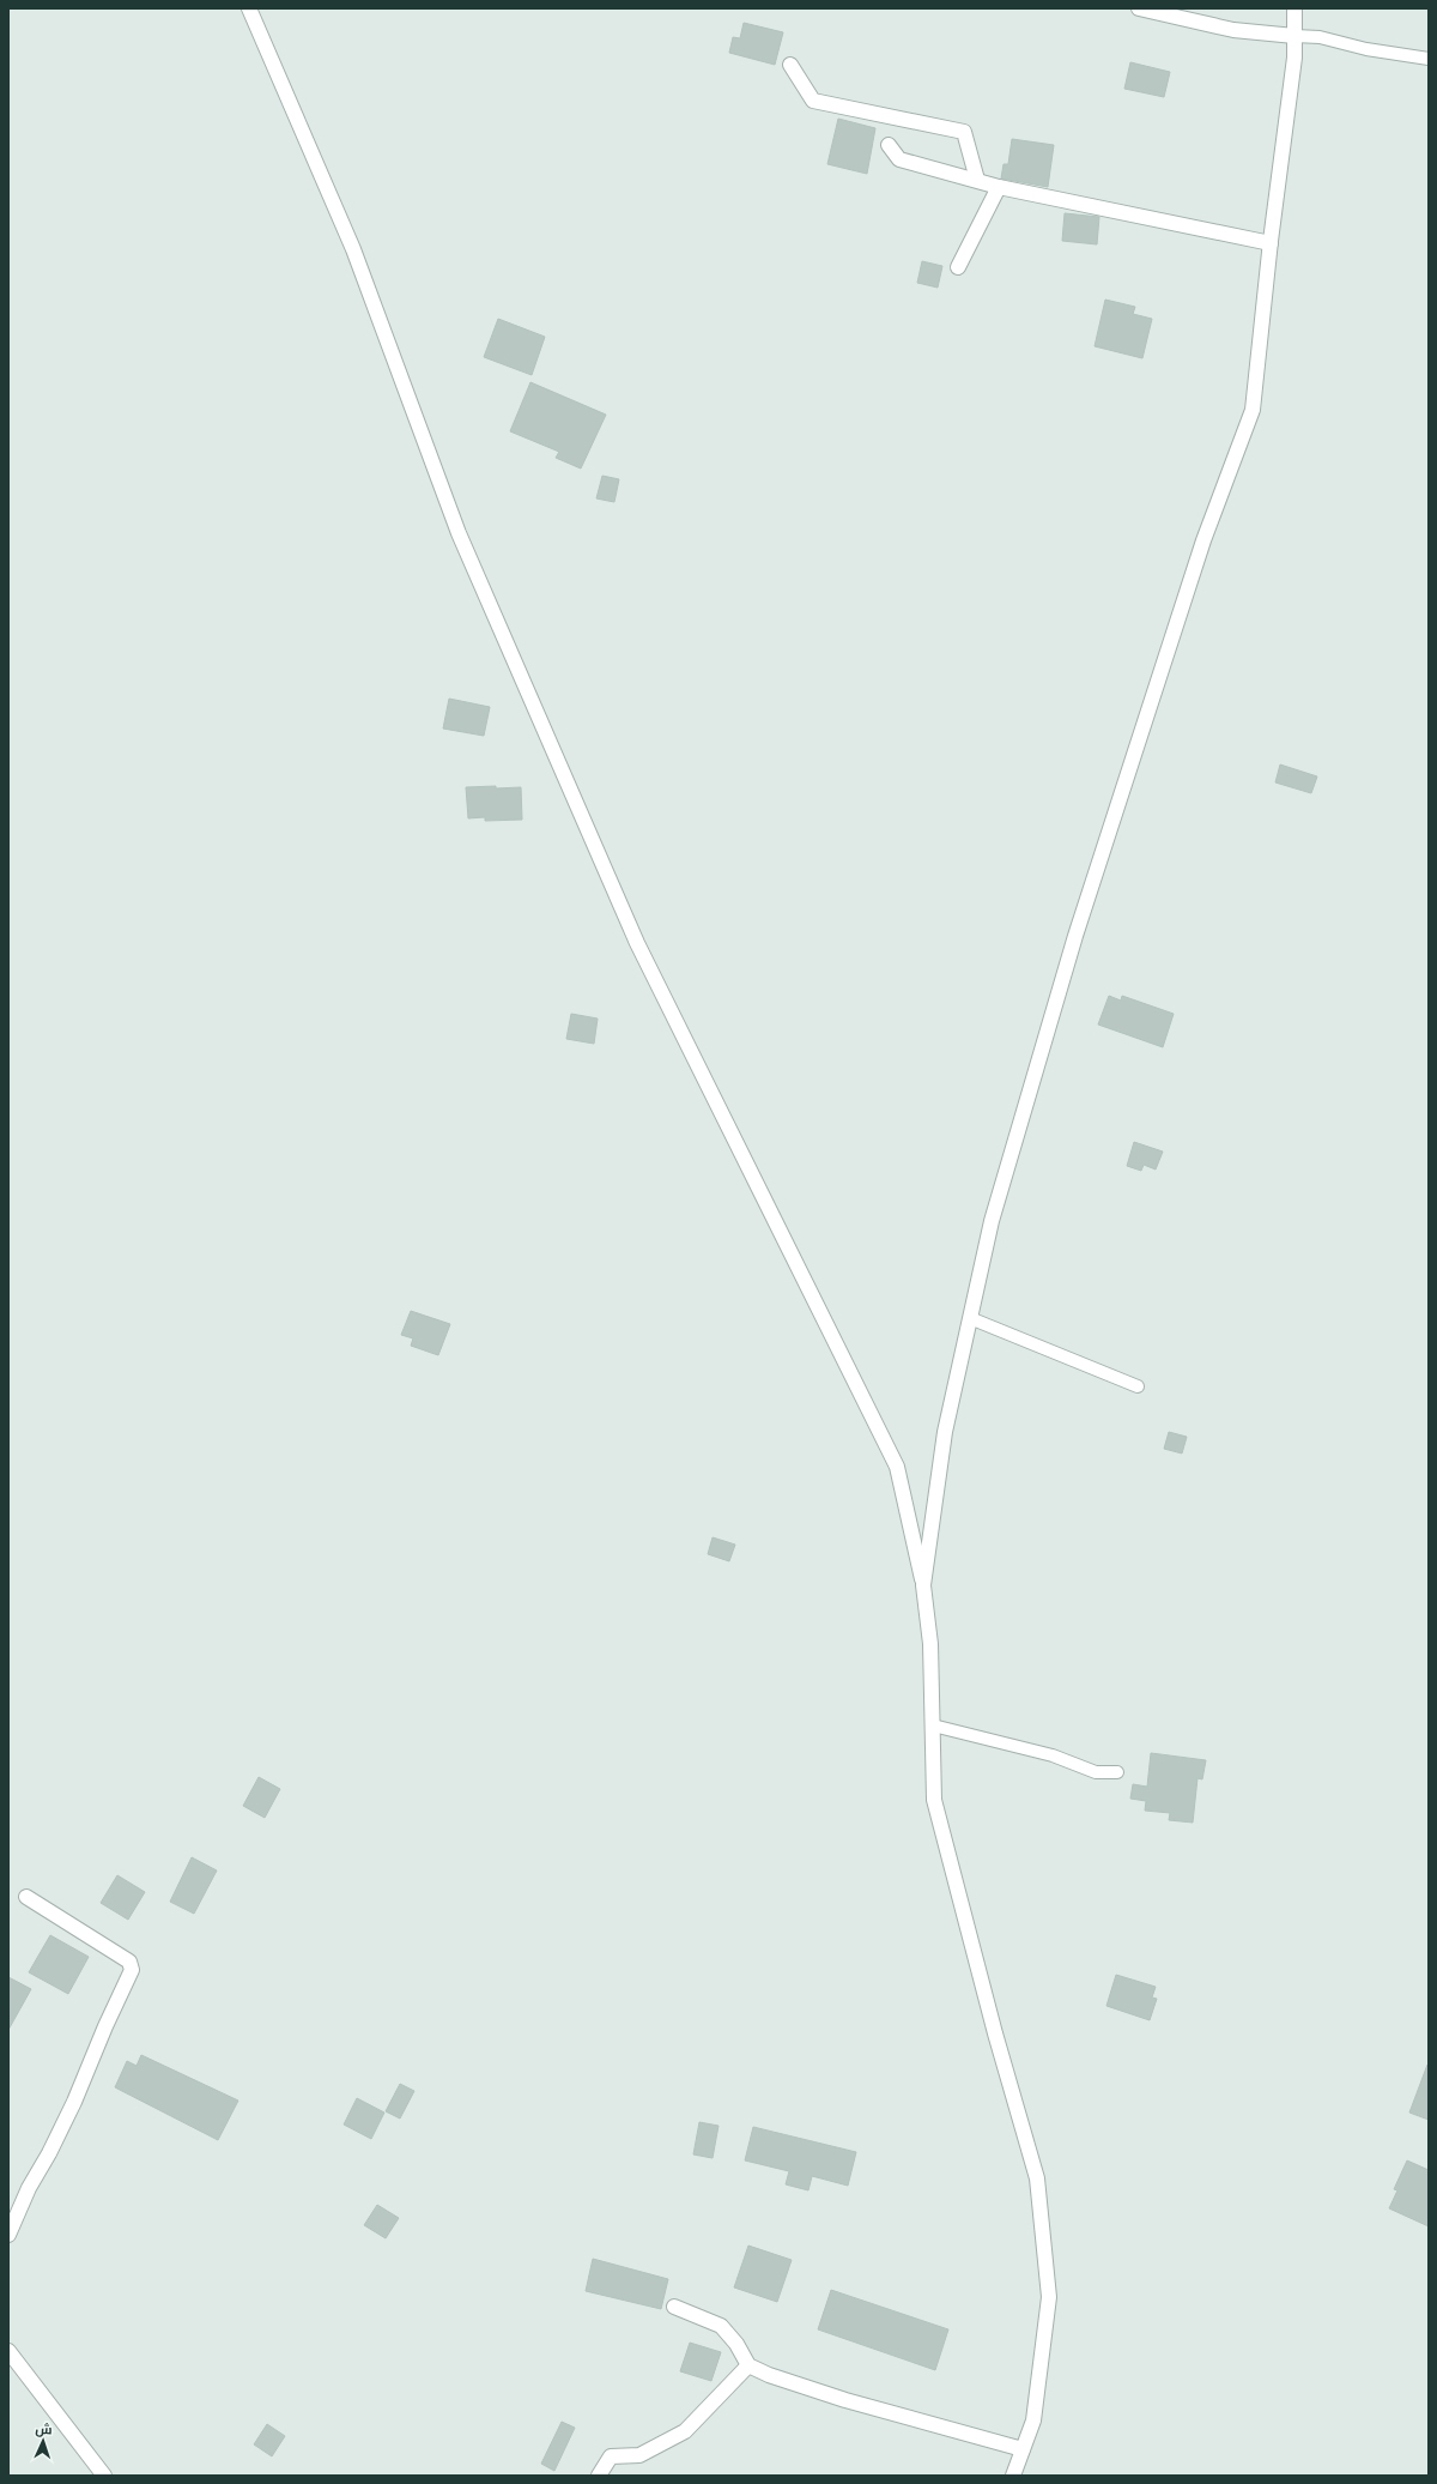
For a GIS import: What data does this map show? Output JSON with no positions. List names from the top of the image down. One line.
{"north":"top"}
